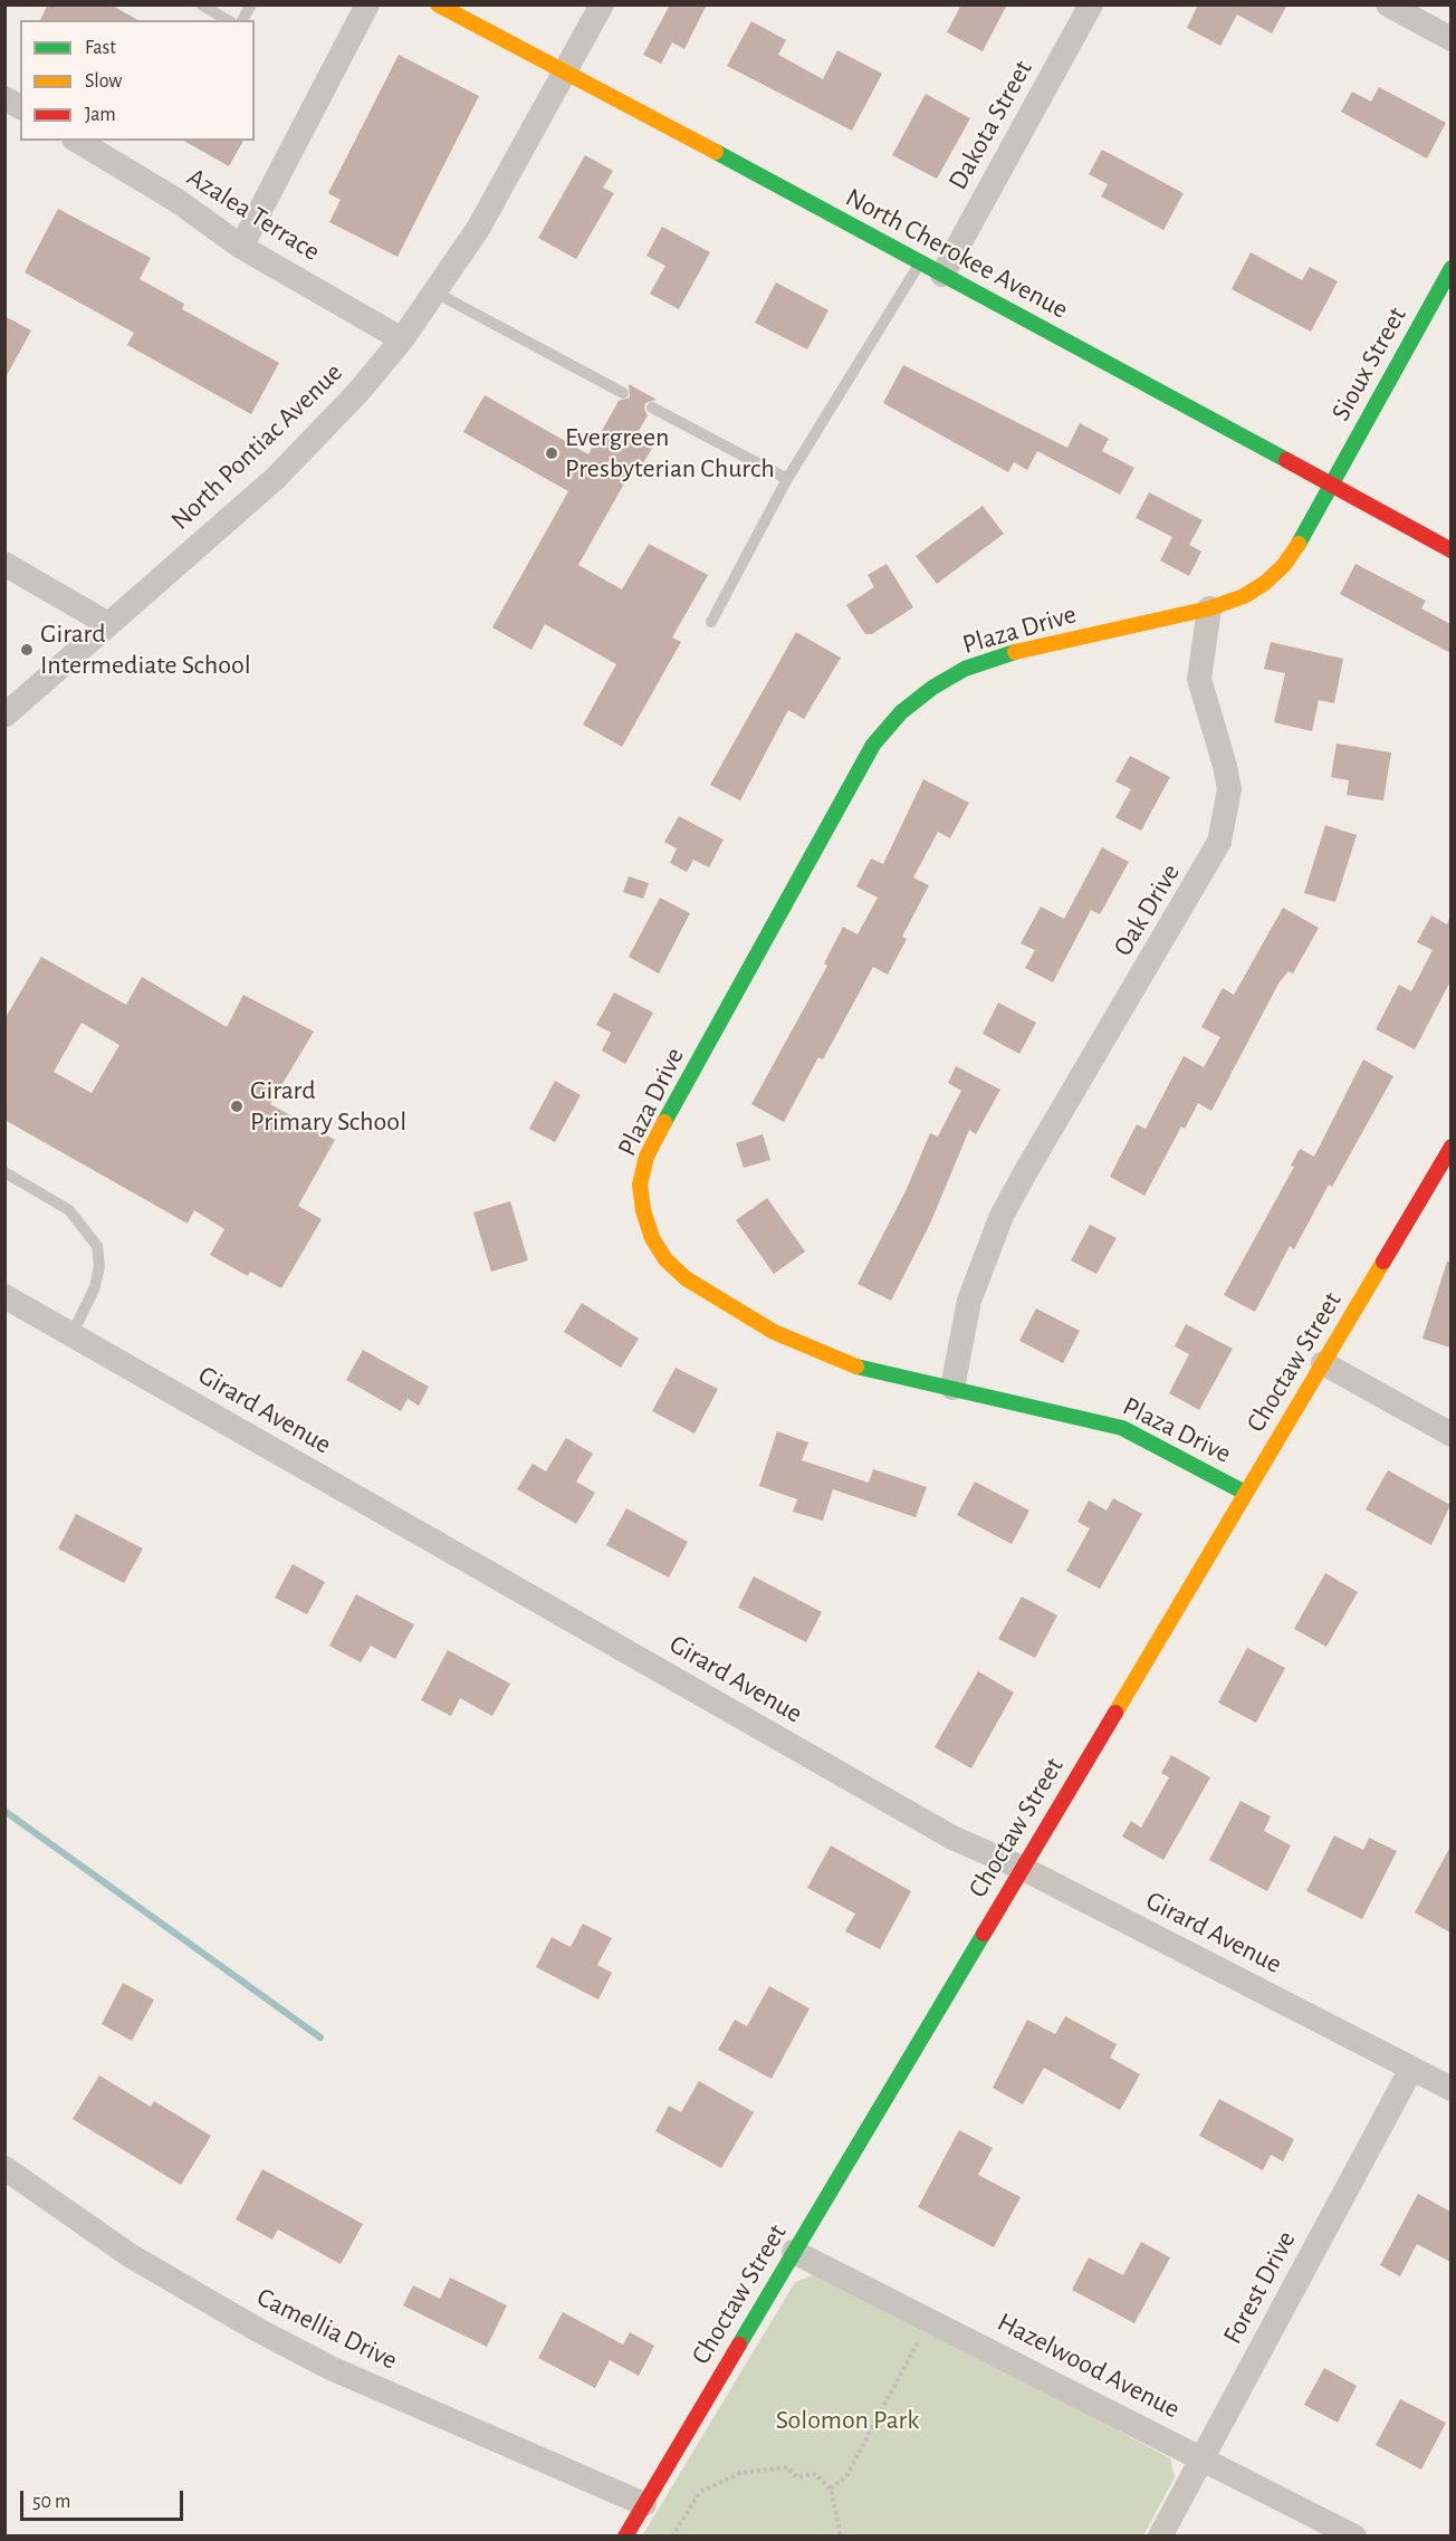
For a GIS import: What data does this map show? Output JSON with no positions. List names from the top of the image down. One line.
{"streets":{"street":["Dakota Street","Azalea Terrace","North Cherokee Avenue","Sioux Street","North Pontiac Avenue","Plaza Drive","Oak Drive","Choctaw Street","Girard Avenue","Forest Drive","Camellia Drive","Hazelwood Avenue"]},"crossings":[["Dakota Street","North Cherokee Avenue"],["Azalea Terrace","North Pontiac Avenue"],["North Cherokee Avenue","Sioux Street"],["North Cherokee Avenue","North Pontiac Avenue"],["Plaza Drive","Oak Drive"],["Plaza Drive","Choctaw Street"],["Choctaw Street","Girard Avenue"],["Choctaw Street","Camellia Drive"],["Choctaw Street","Hazelwood Avenue"],["Girard Avenue","Forest Drive"],["Forest Drive","Hazelwood Avenue"]],"parks":["Solomon Park"],"places":["Evergreen Presbyterian Church","Girard Intermediate School","Girard Primary School"],"legend":["Fast","Slow","Jam"],"scale_bar":"50 m"}
